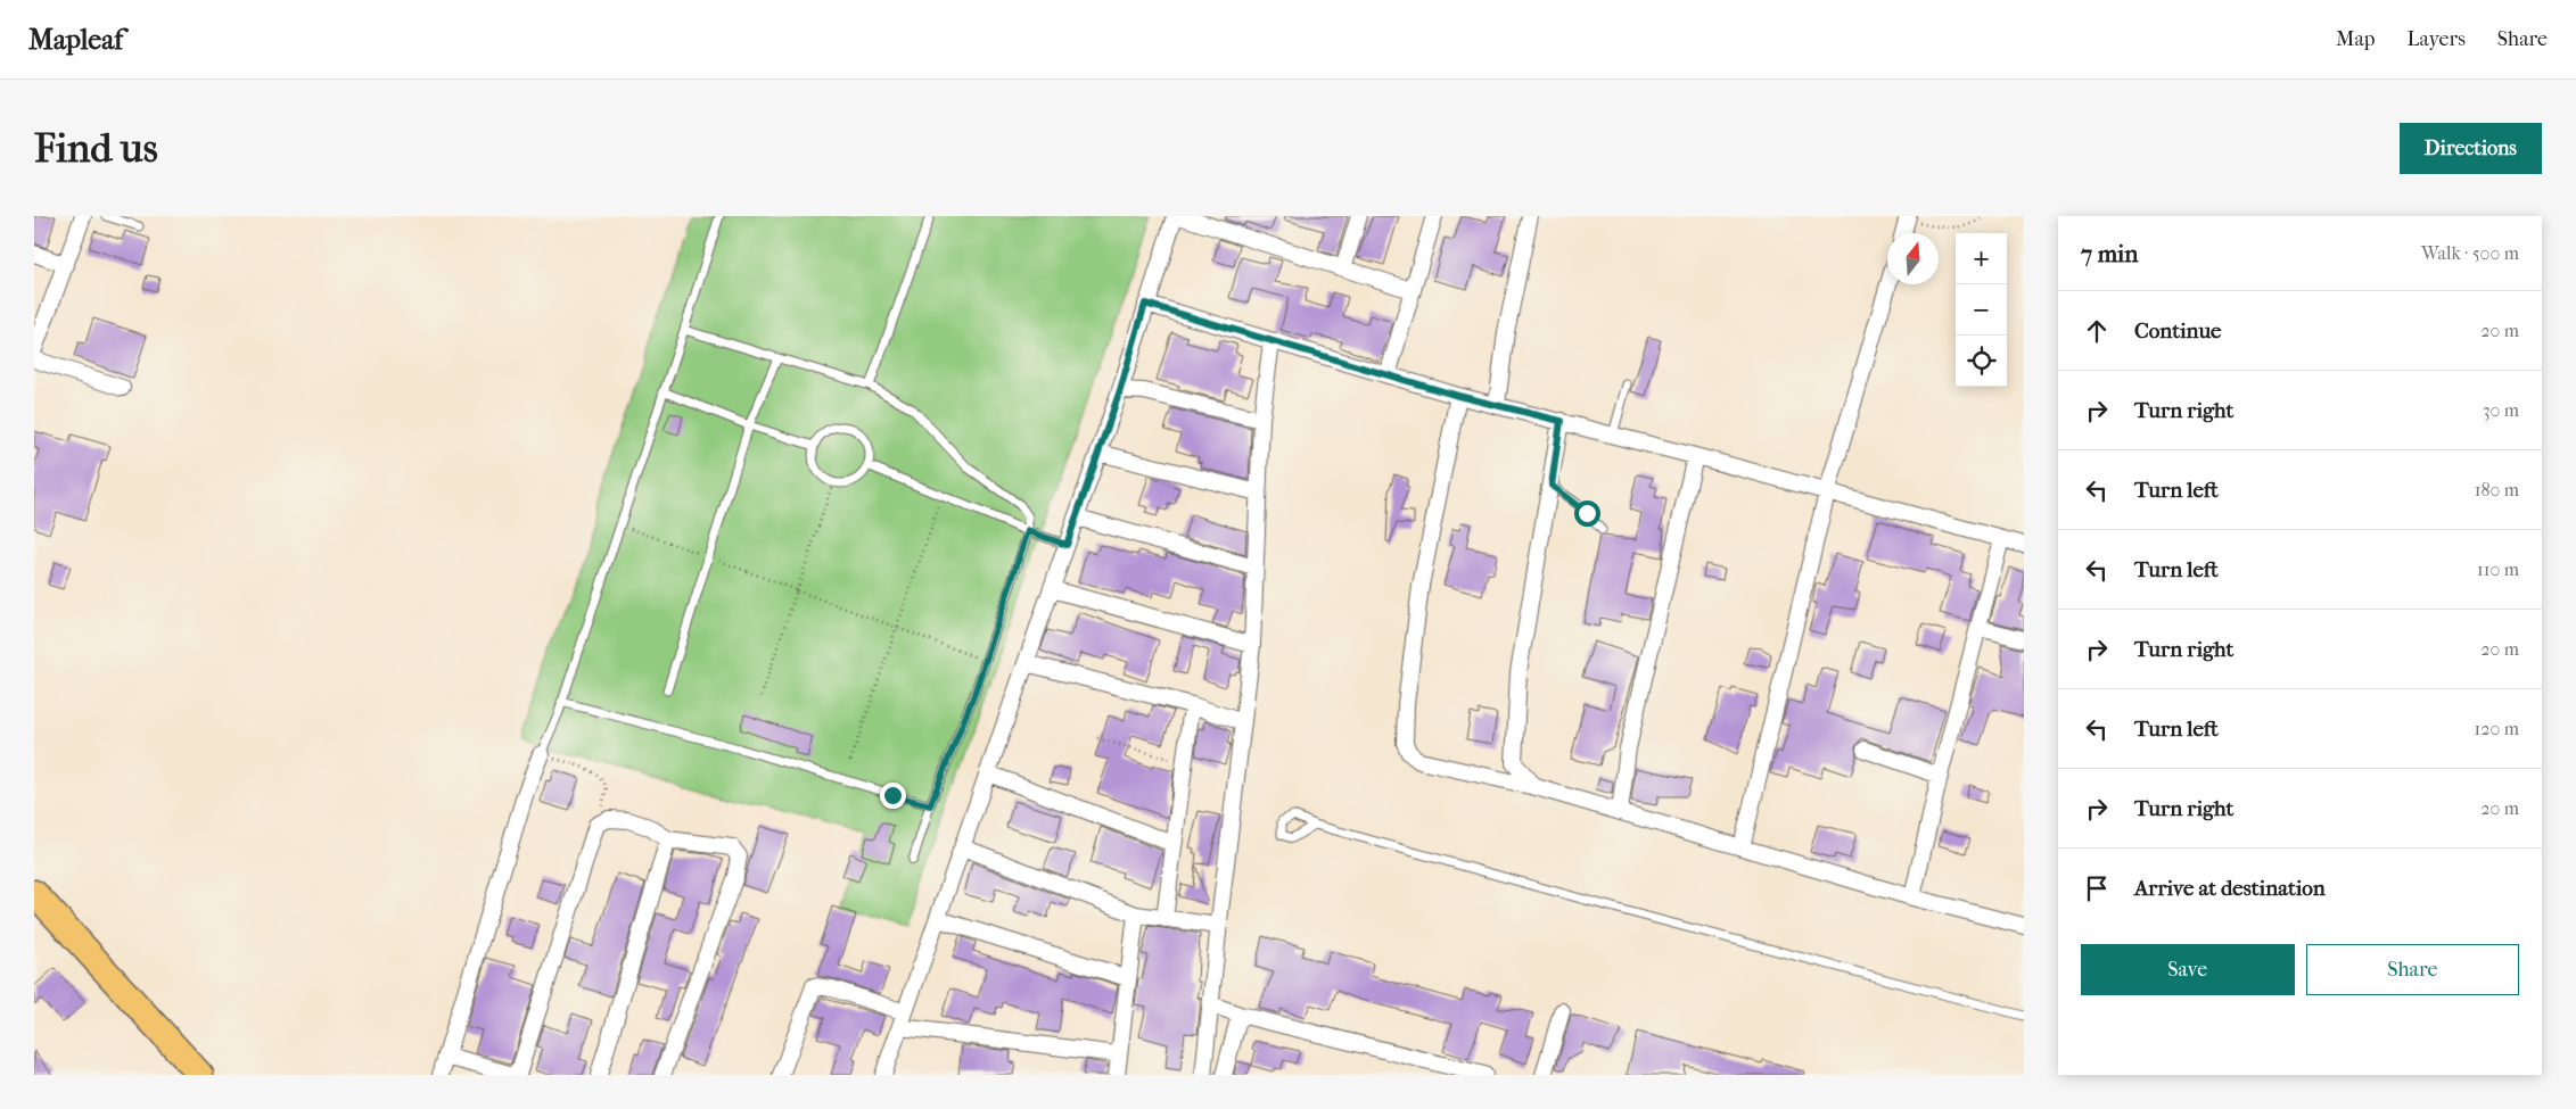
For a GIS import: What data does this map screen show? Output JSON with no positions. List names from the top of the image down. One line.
{"north":"top","page":{"header":"Mapleaf","nav":["Map","Layers","Share"],"buttons":["Directions",["Save","Share"]],"title":"Find us","heading":["7 min","Walk · 500 m"],"map_buttons":["+","−"],"list":[["Continue","20 m"],["Turn right","30 m"],["Turn left","180 m"],["Turn left","110 m"],["Turn right","20 m"],["Turn left","120 m"],["Turn right","20 m"],"Arrive at destination"]}}
